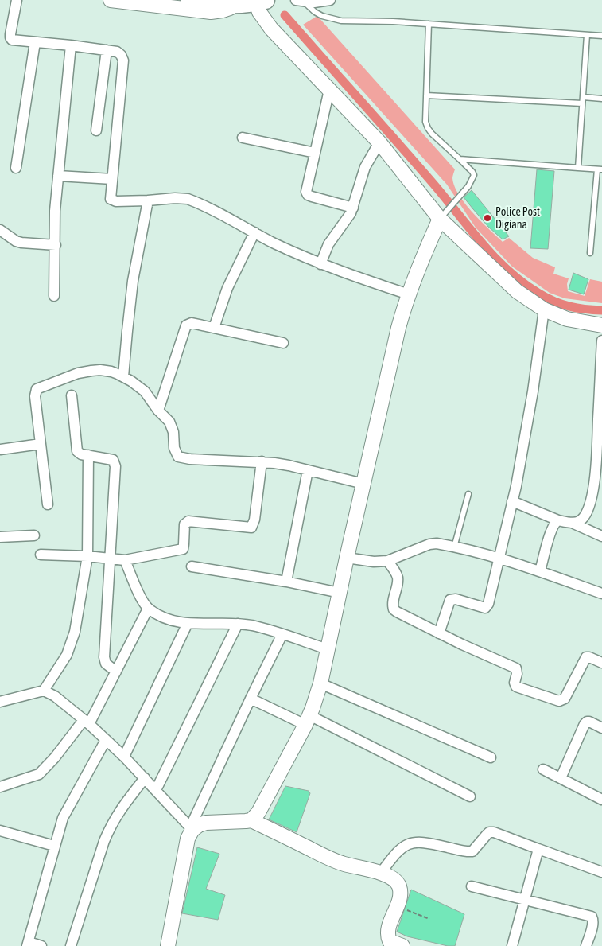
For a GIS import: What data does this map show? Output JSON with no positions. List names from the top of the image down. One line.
{"places":["Police Post Digiana"]}
